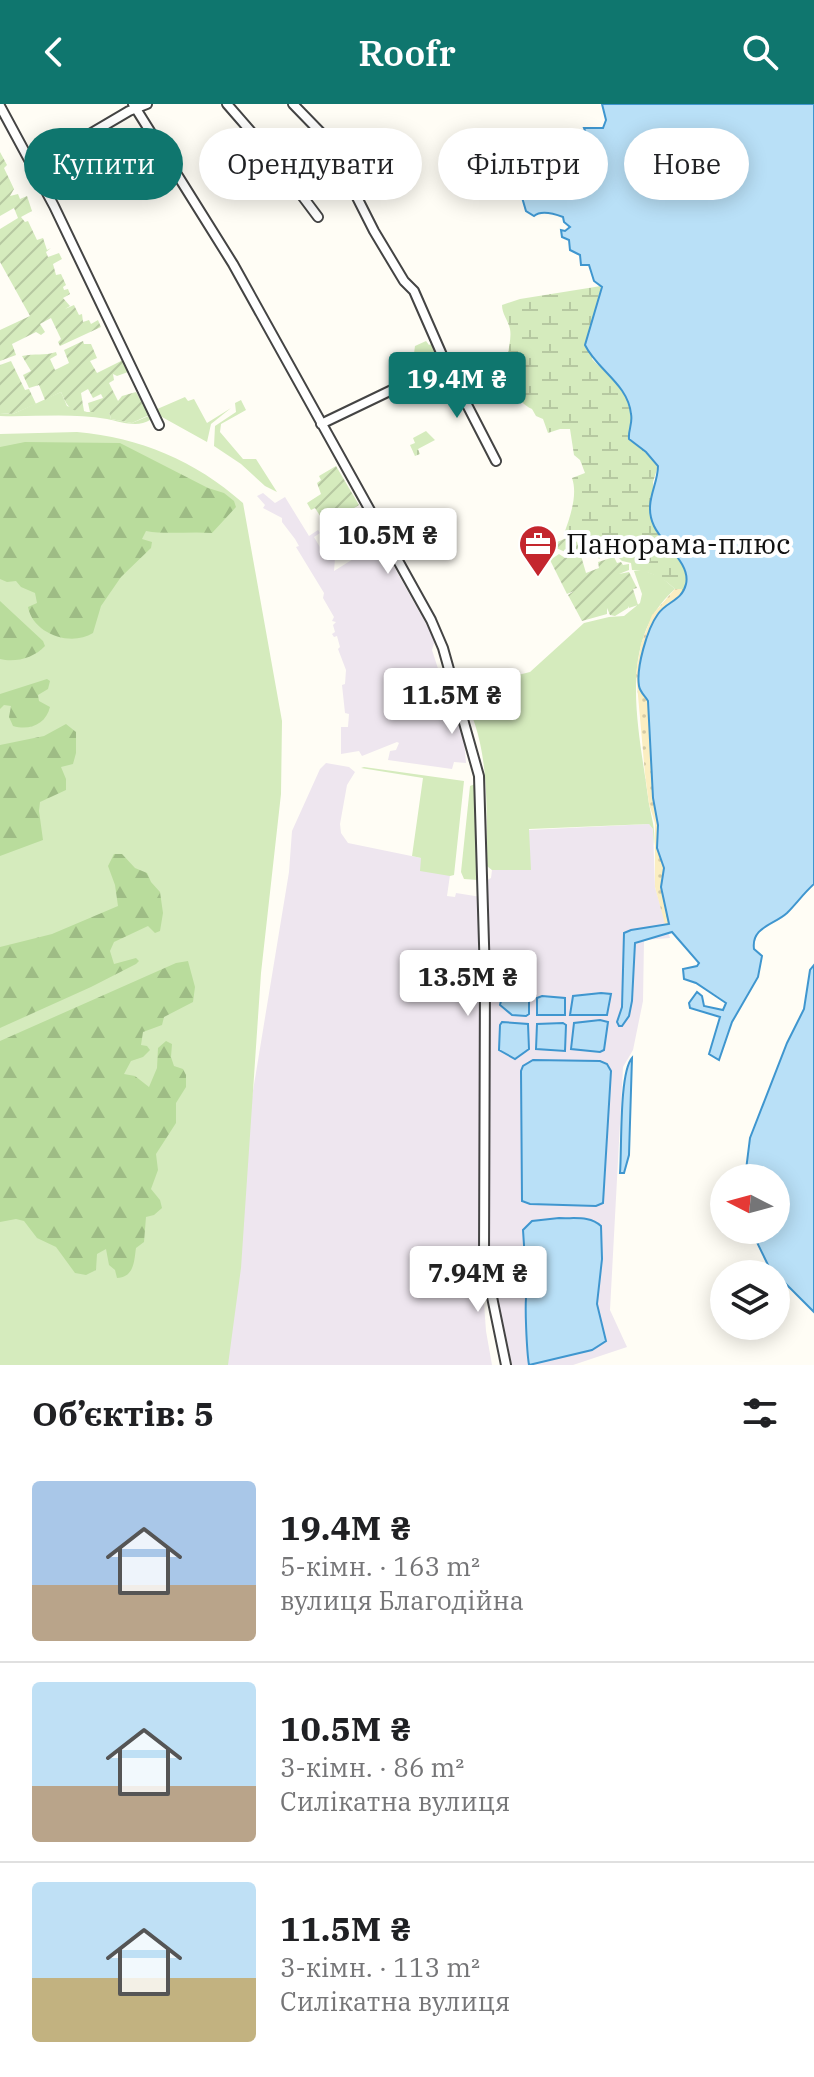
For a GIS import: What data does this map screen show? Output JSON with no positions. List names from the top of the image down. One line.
{"places":{"office":["Панорама-плюс"]},"north":"left","page":{"header":"Roofr","chip":["Купити","Орендувати","Фільтри","Нове"],"price":["19.4M ₴","10.5M ₴","11.5M ₴","13.5M ₴","7.94M ₴"],"heading":"Об’єктів: 5","list":[{"name":"19.4M ₴","note":"5-кімн. · 163 m² · вулиця Благодійна"},{"name":"10.5M ₴","note":"3-кімн. · 86 m² · Силікатна вулиця"},{"name":"11.5M ₴","note":"3-кімн. · 113 m² · Силікатна вулиця"}]}}
